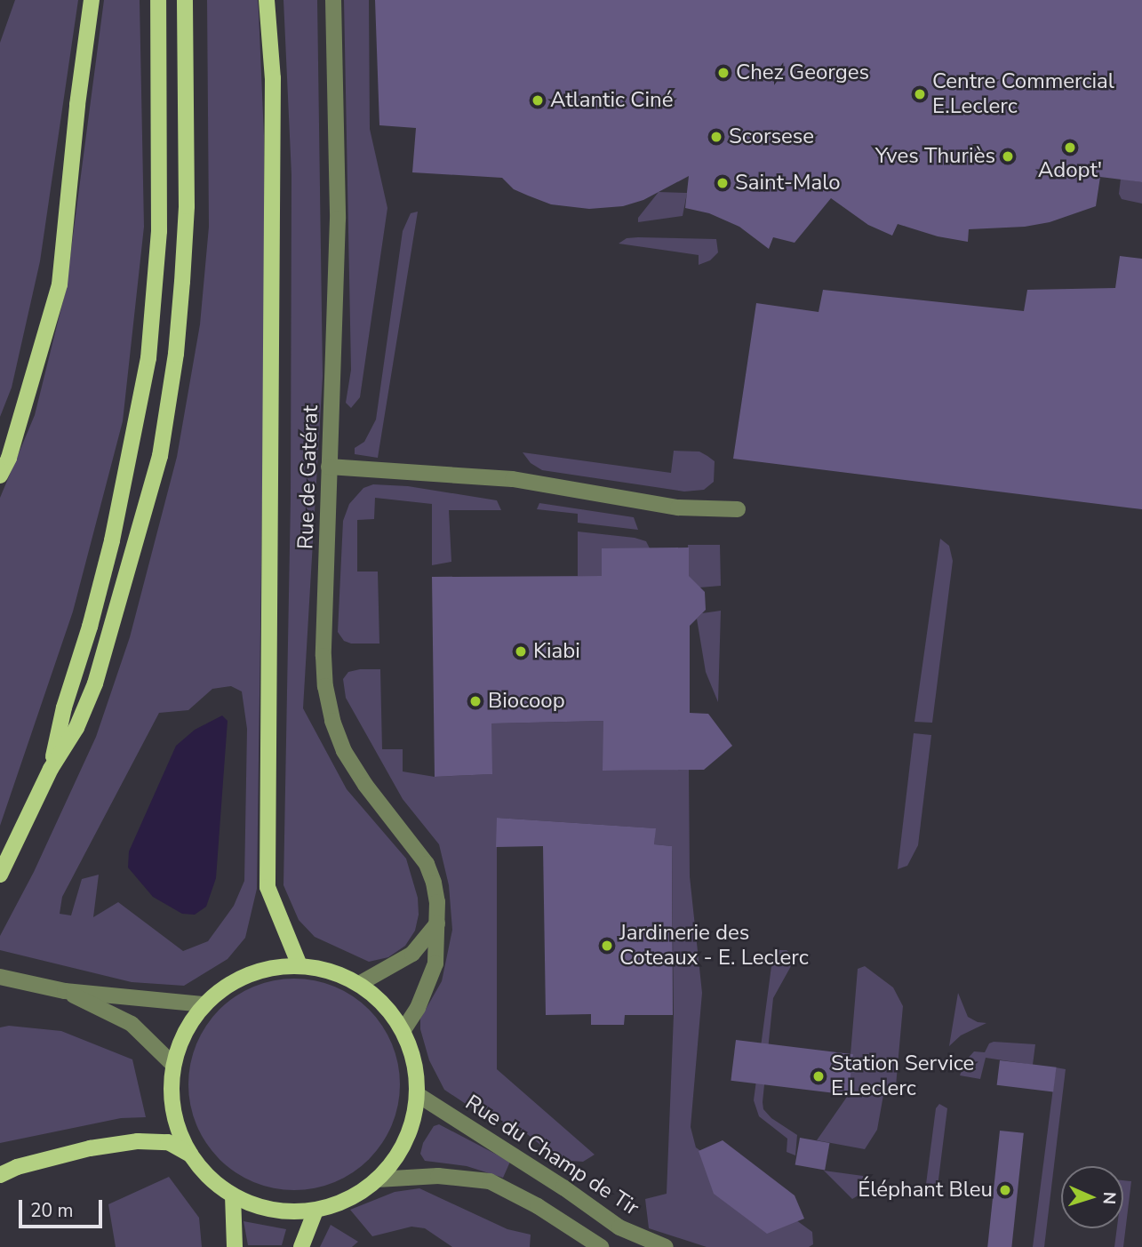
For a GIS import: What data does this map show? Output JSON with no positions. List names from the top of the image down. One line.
{"streets":{"street":["Rue de Gatérat","Rue du Champ de Tir"]},"places":["Chez Georges","Centre Commercial E.Leclerc","Atlantic Ciné","Scorsese","Adopt'","Yves Thuriès","Saint-Malo","Kiabi","Biocoop","Jardinerie des Coteaux - E. Leclerc","Station Service E.Leclerc","Éléphant Bleu"],"scale_bar":"20 m","north":"right"}
